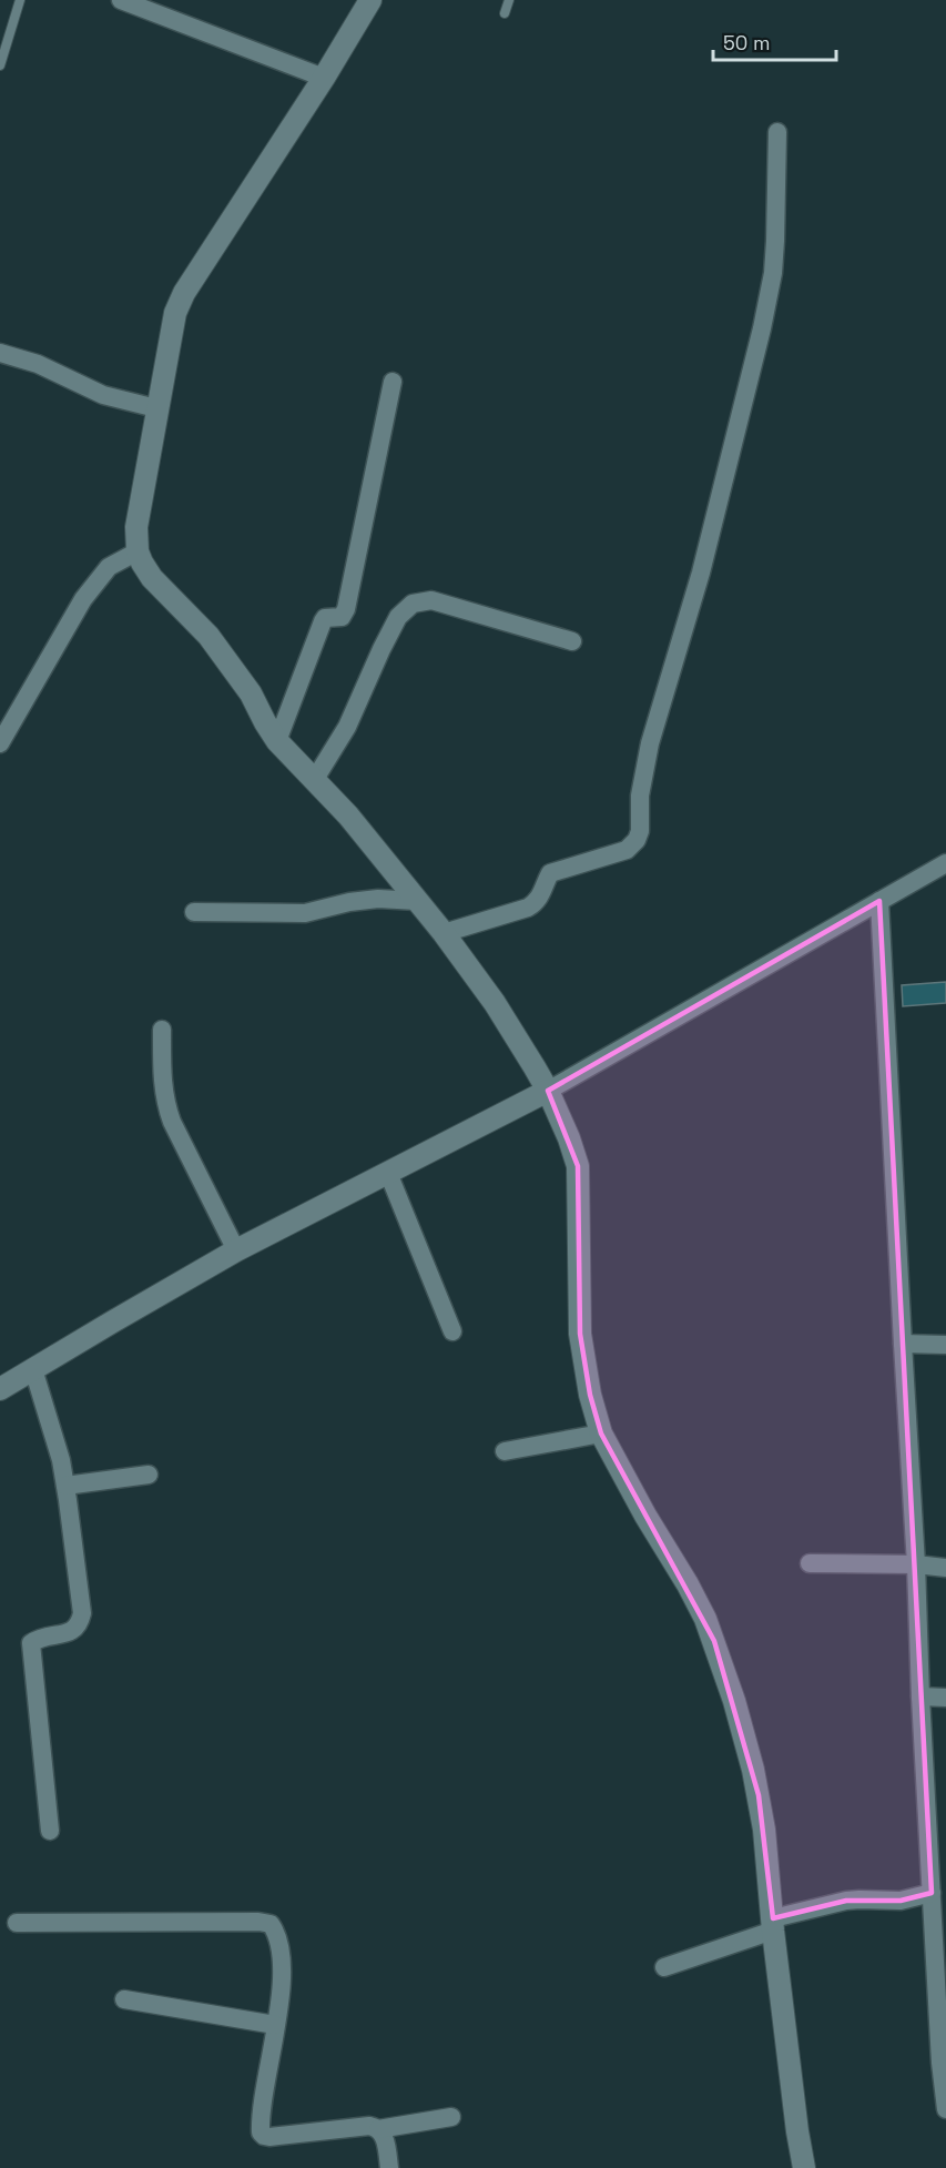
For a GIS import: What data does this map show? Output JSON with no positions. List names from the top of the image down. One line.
{"scale_bar":"50 m"}
